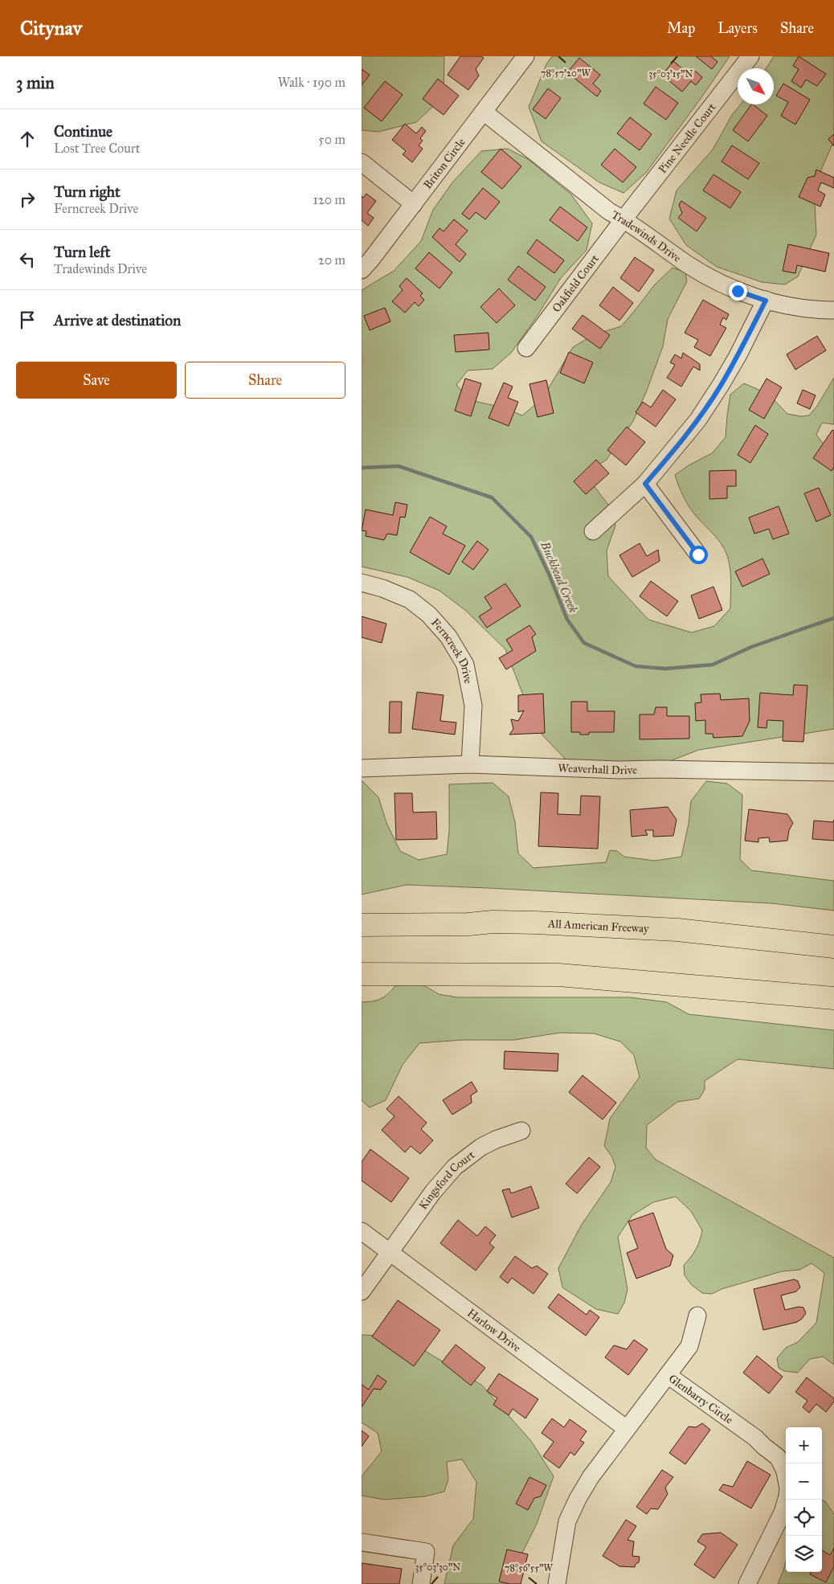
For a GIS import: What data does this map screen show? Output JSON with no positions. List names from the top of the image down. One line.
{"streets":{"highway":["All American Freeway"],"street":["Pine Needle Court","Briton Circle","Tradewinds Drive","Oakfield Court","Ferncreek Drive","Weaverhall Drive","Kingsford Court","Harlow Drive","Glenbarry Circle"]},"crossings":[["Pine Needle Court","Tradewinds Drive"],["Pine Needle Court","Oakfield Court"],["Briton Circle","Tradewinds Drive"],["Tradewinds Drive","Oakfield Court"],["Ferncreek Drive","Weaverhall Drive"],["Kingsford Court","Harlow Drive"],["Harlow Drive","Glenbarry Circle"]],"water":["Buckhead Creek"],"north":"bottom right","page":{"header":"Citynav","nav":["Map","Layers","Share"],"heading":["3 min","Walk · 190 m"],"list":[["Continue","Lost Tree Court","50 m"],["Turn right","Ferncreek Drive","120 m"],["Turn left","Tradewinds Drive","20 m"],"Arrive at destination"],"buttons":["Save","Share"],"map_buttons":["+","−"]},"coordinates":["78°57'20\"W","35°03'15\"N","35°03'30\"N","78°56'55\"W"]}
